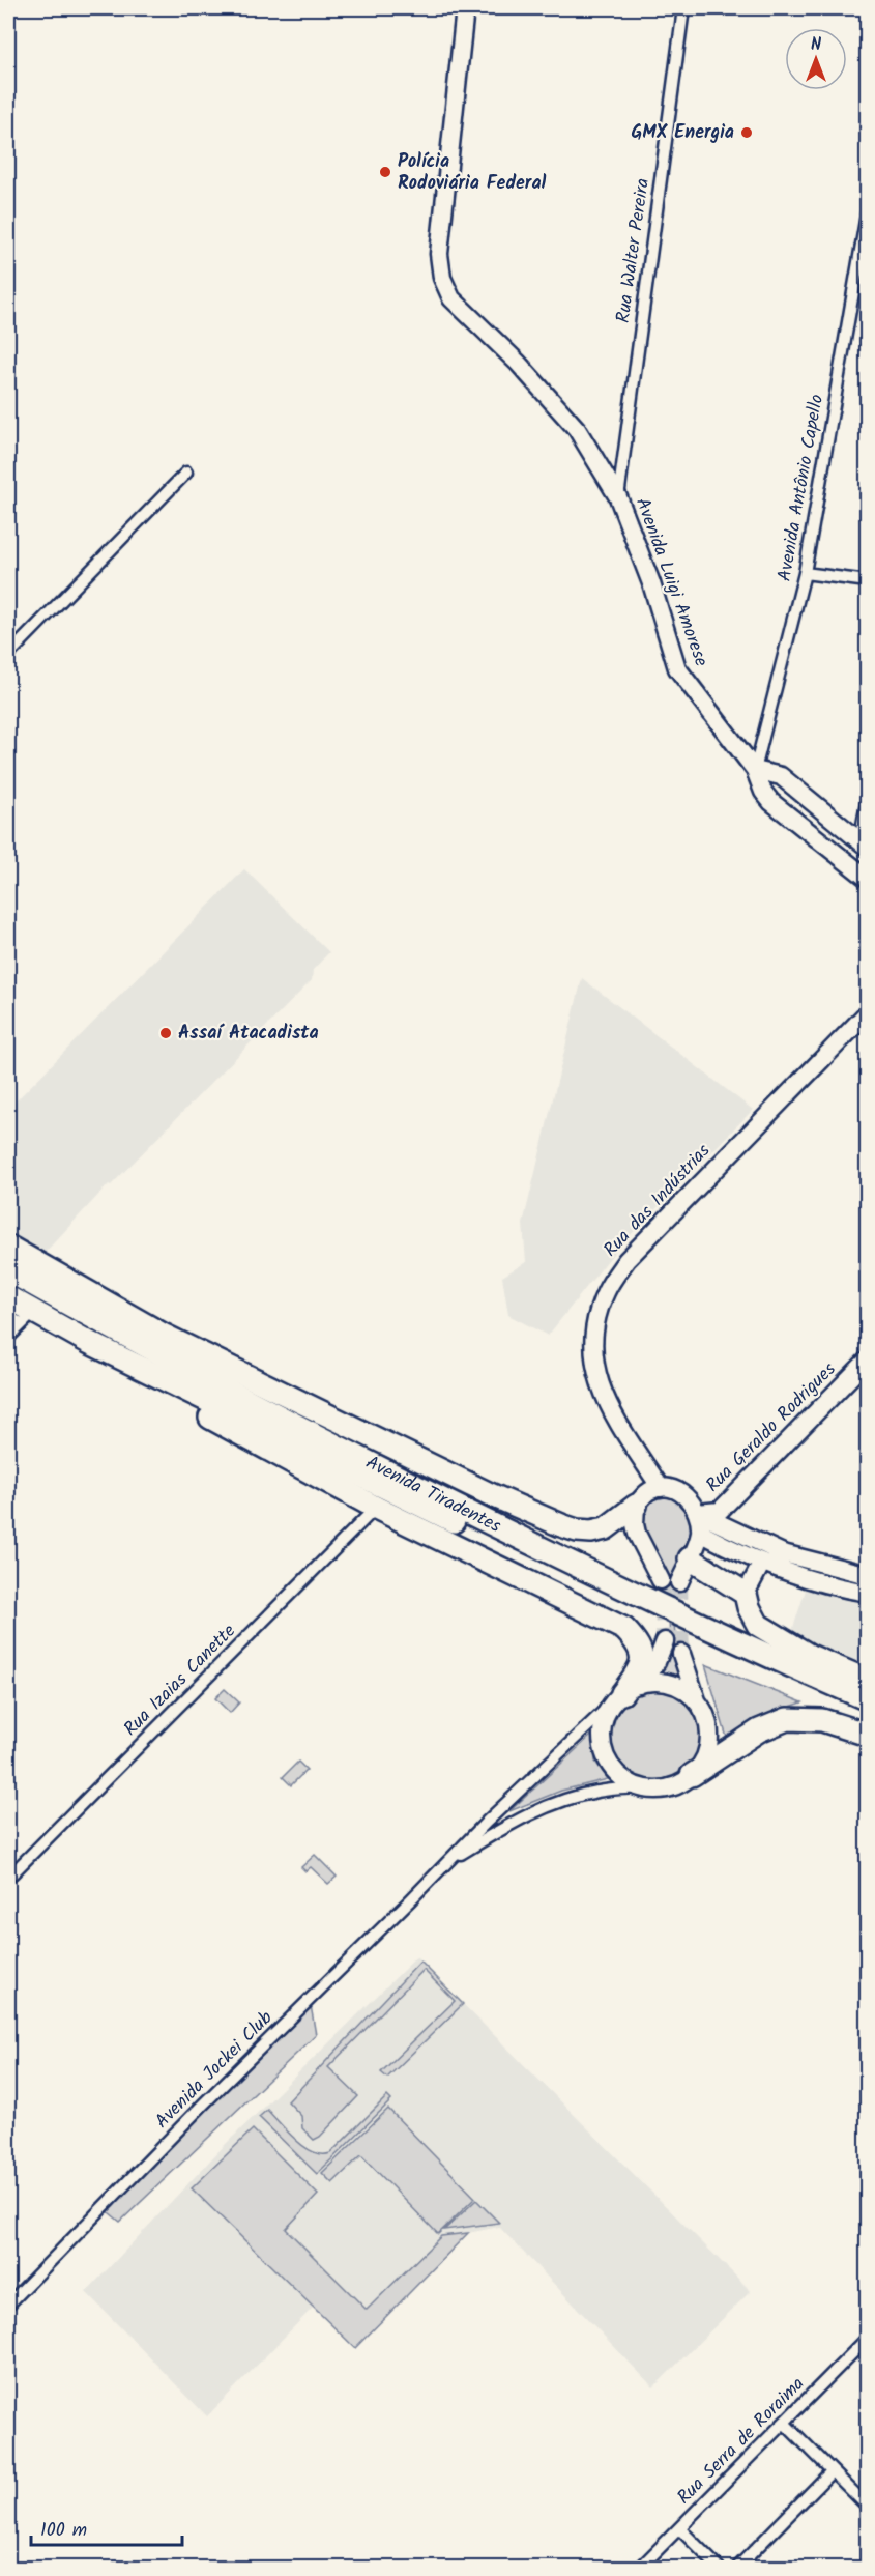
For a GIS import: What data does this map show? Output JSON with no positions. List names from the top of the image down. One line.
{"streets":{"highway":["Avenida Tiradentes"],"street":["Rua Walter Pereira","Avenida Antônio Capello","Avenida Luigi Amorese","Rua das Indústrias","Rua Geraldo Rodrigues","Rua Izaias Canette","Avenida Jockei Club","Rua Serra de Roraima"]},"crossings":[["Rua Walter Pereira","Avenida Luigi Amorese"],["Avenida Antônio Capello","Avenida Luigi Amorese"]],"places":["GMX Energia","Polícia Rodoviária Federal","Assaí Atacadista"],"scale_bar":"100 m","north":"top"}
